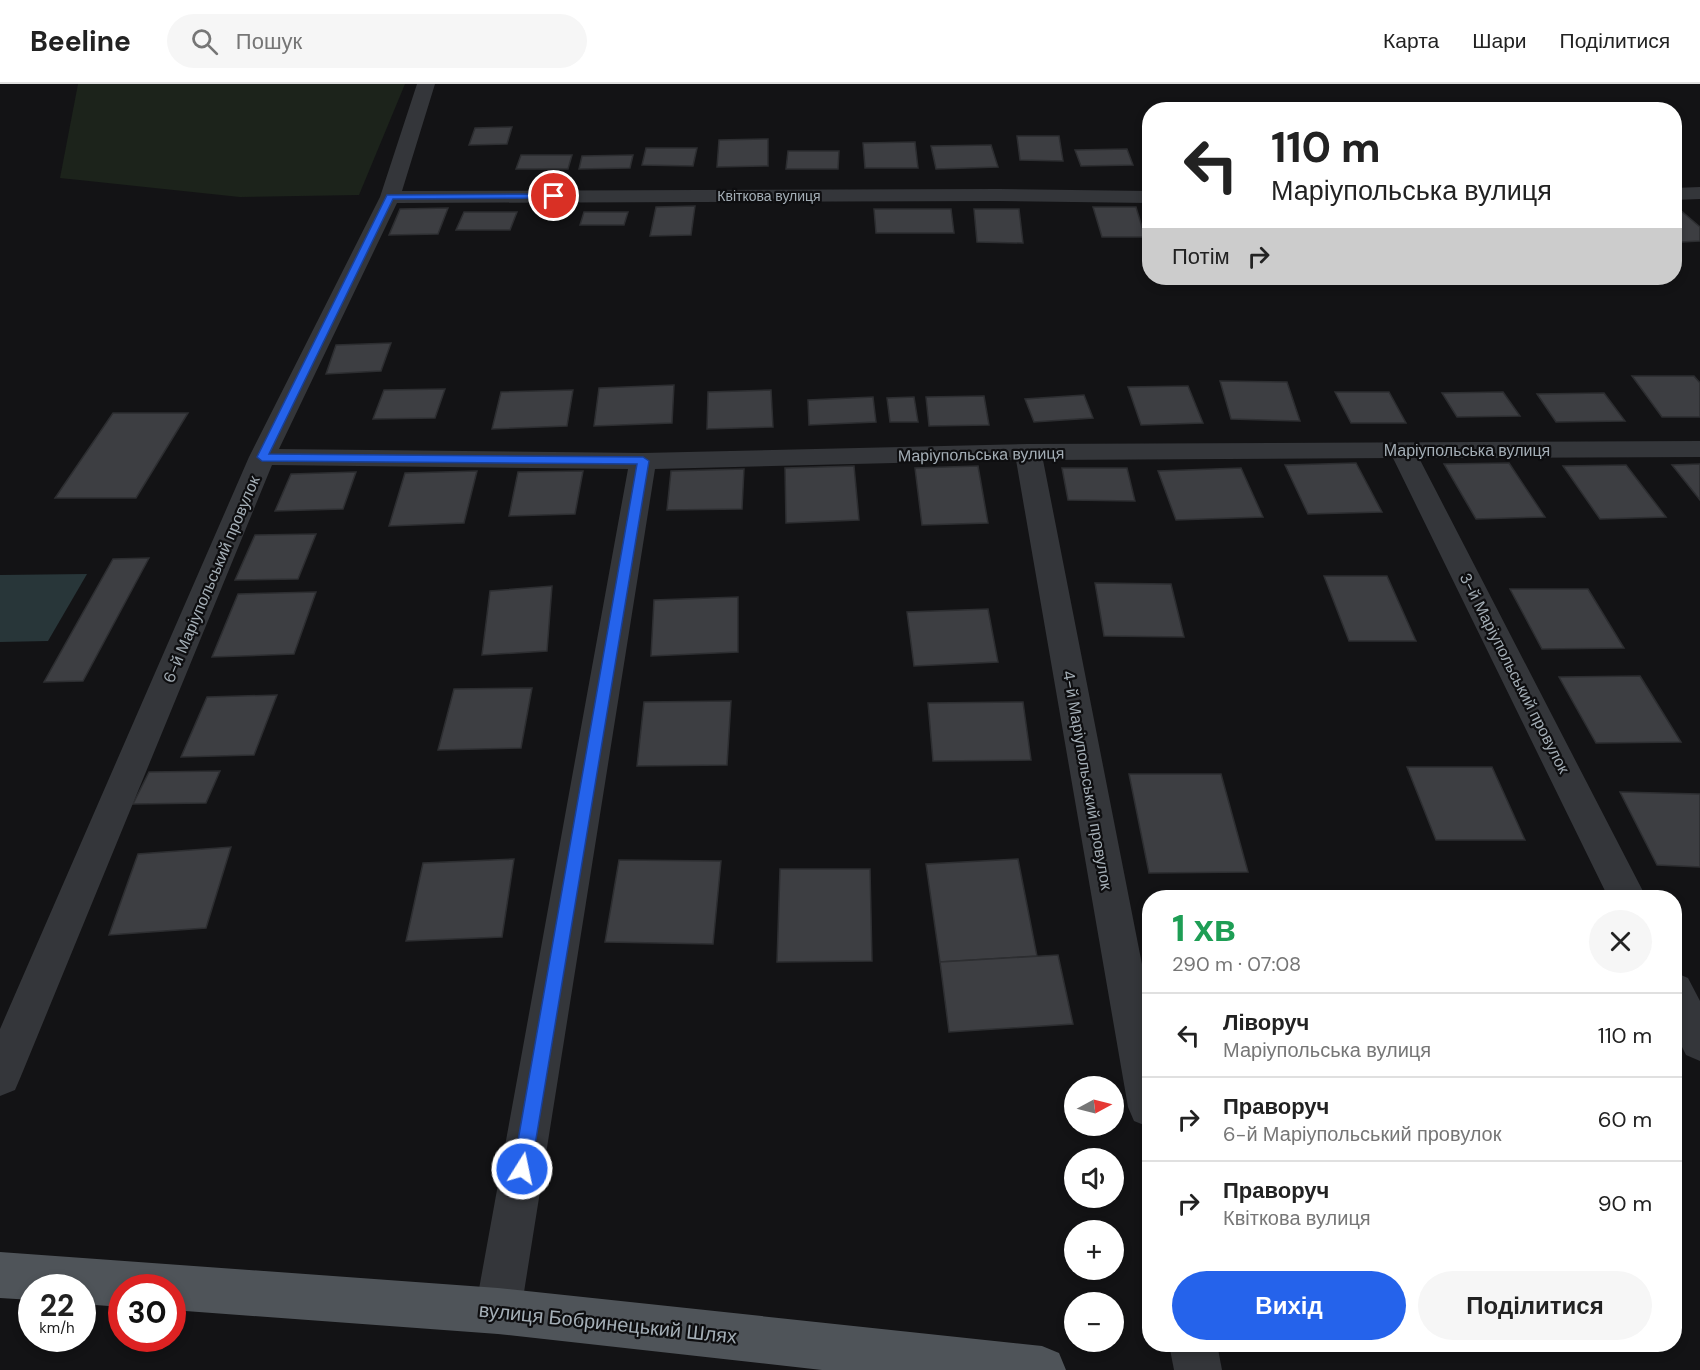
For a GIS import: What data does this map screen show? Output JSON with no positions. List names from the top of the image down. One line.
{"streets":{"main road":["вулиця Бобринецький Шлях"],"street":["Квіткова вулиця","Маріупольська вулиця","6-й Маріупольський провулок","3-й Маріупольський провулок","4-й Маріупольський провулок"]},"crossings":[["Квіткова вулиця","6-й Маріупольський провулок"],["Маріупольська вулиця","6-й Маріупольський провулок"],["Маріупольська вулиця","3-й Маріупольський провулок"],["Маріупольська вулиця","4-й Маріупольський провулок"]],"north":"right","page":{"header":"Beeline","search":"Пошук","nav":["Карта","Шари","Поділитися"],"turn":["110 m","Маріупольська вулиця"],"then":"Потім","heading":["1 хв","290 m · 07:08"],"list":[{"name":"Ліворуч","note":"Маріупольська вулиця","value":"110 m"},{"name":"Праворуч","note":"6-й Маріупольський провулок","value":"60 m"},{"name":"Праворуч","note":"Квіткова вулиця","value":"90 m"}],"map_buttons":["+","−"],"buttons":["Вихід","Поділитися"],"speed":"22 km/h","limit":"30"}}
